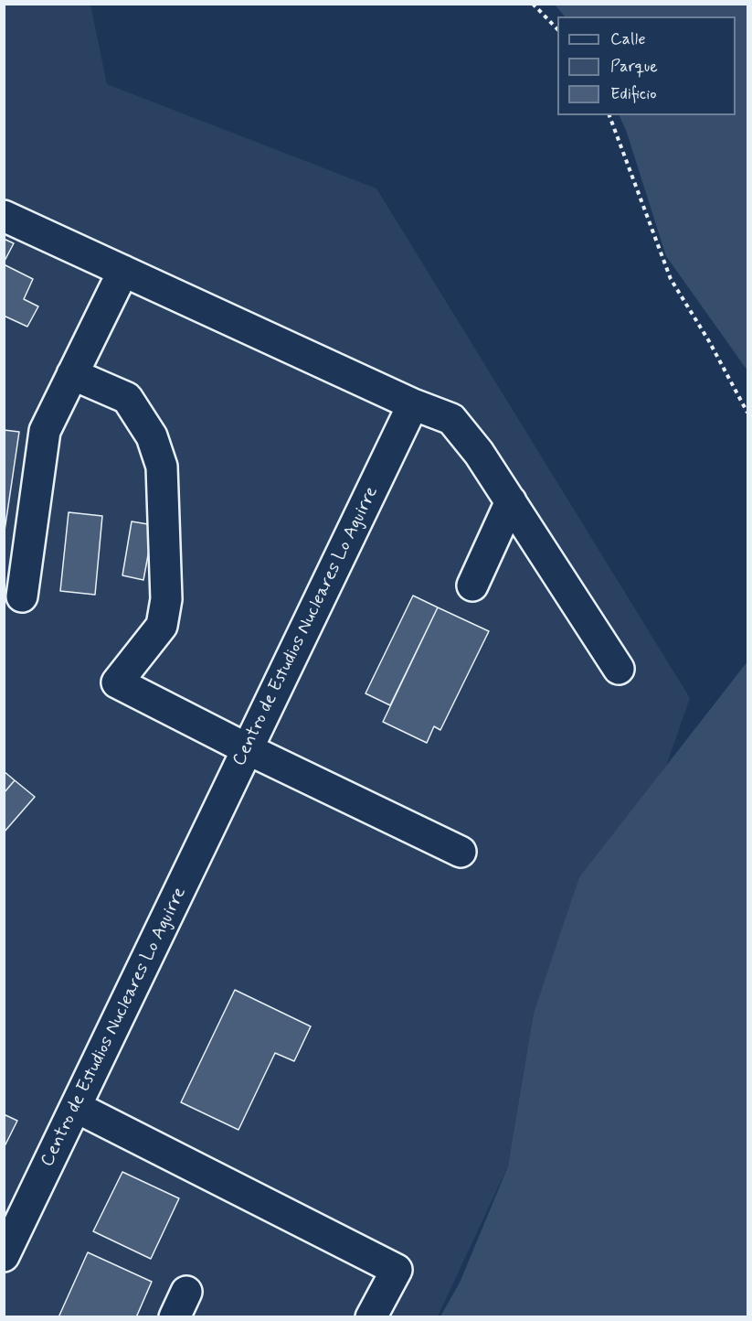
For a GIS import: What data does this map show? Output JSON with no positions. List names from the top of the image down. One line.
{"streets":{"lane":["Centro de Estudios Nucleares Lo Aguirre"]},"legend":["Calle","Parque","Edificio"]}
